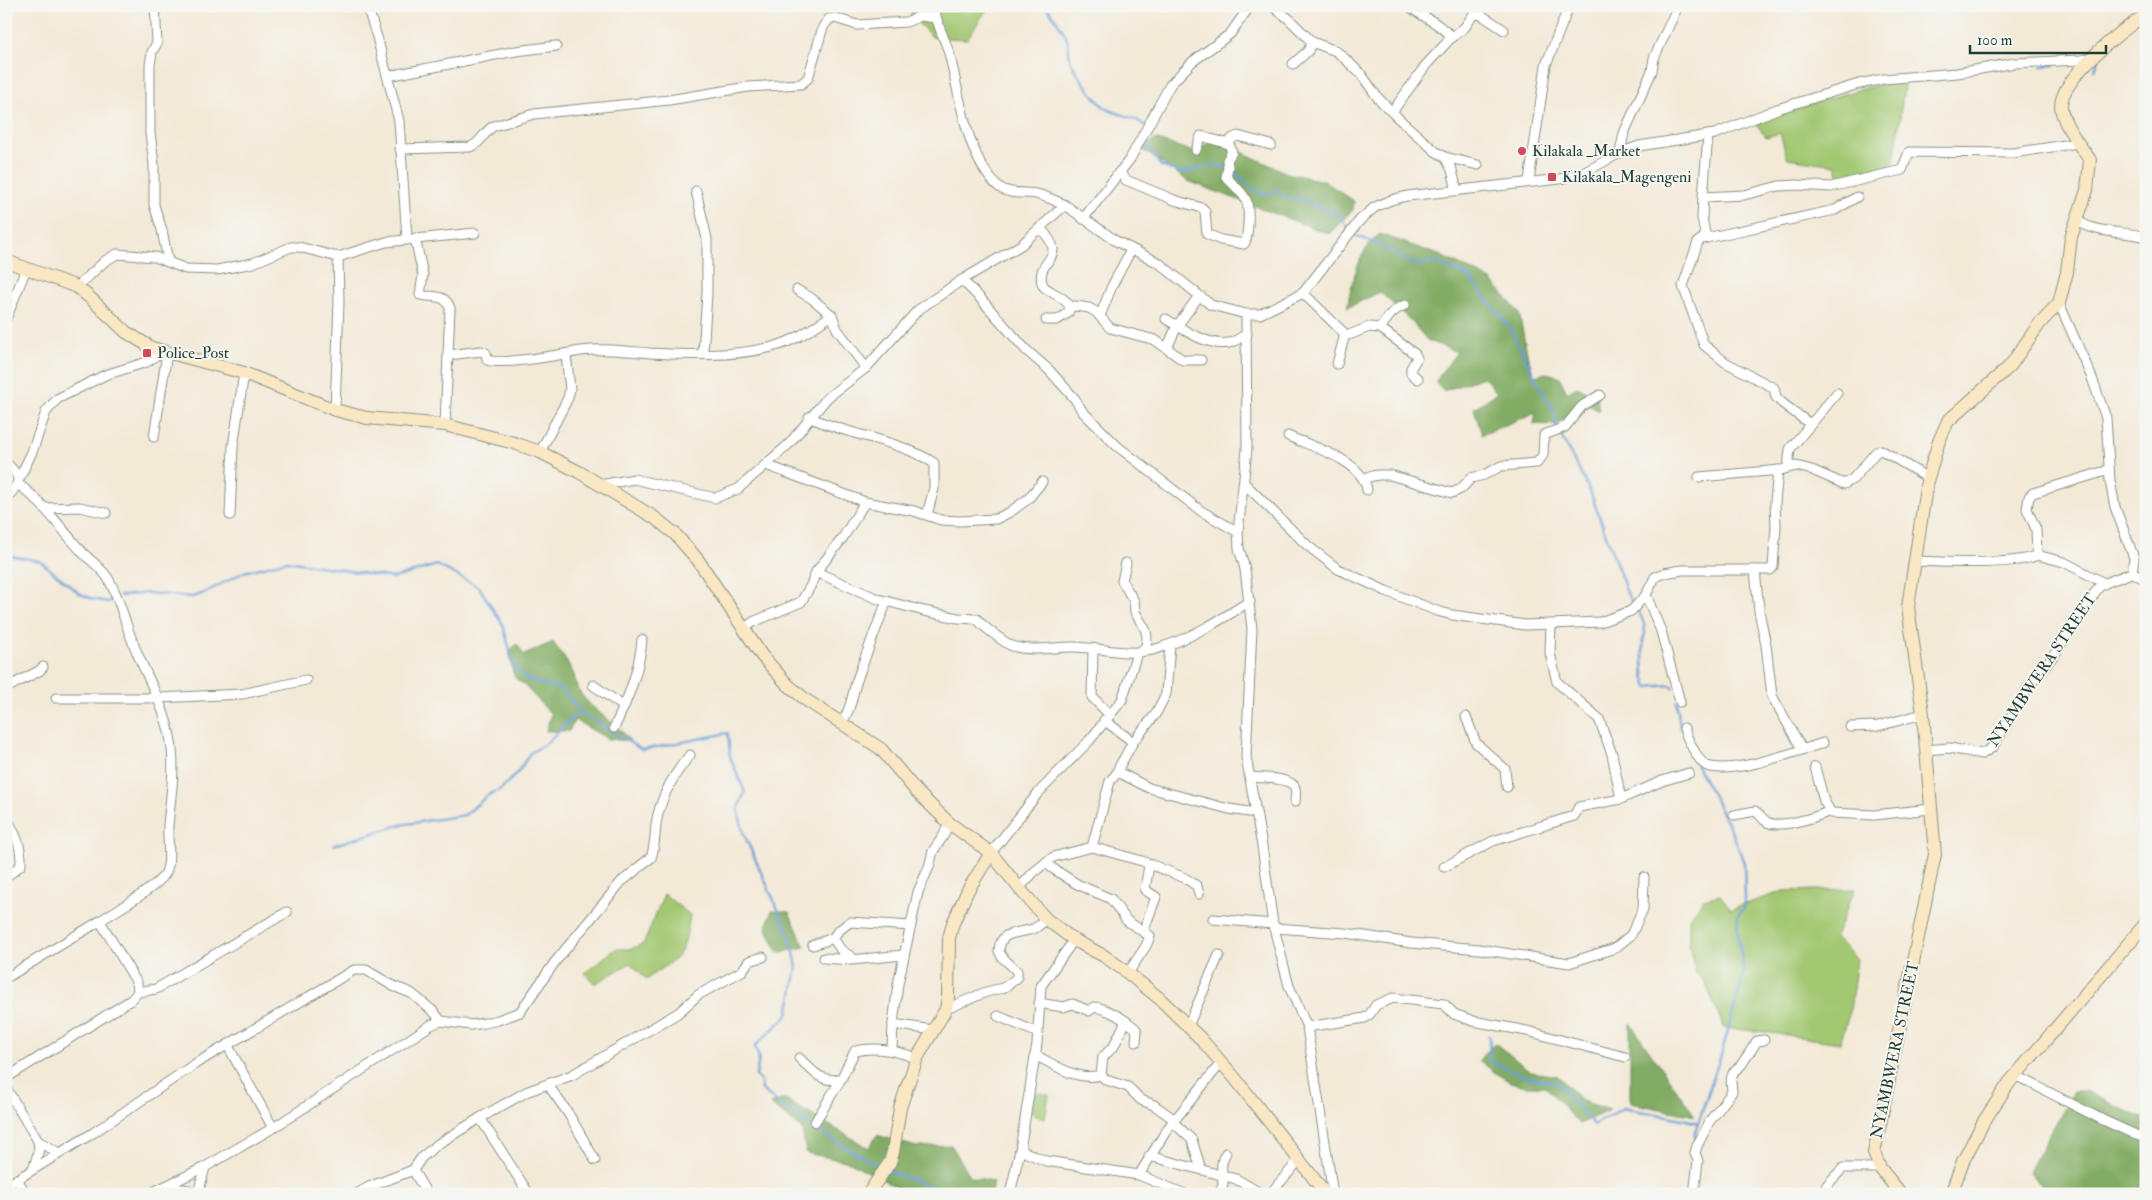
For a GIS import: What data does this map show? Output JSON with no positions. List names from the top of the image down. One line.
{"streets":{"street":["NYAMBWERA STREET"]},"places":{"other":["Kilakala _Market"],"transit":["Kilakala_Magengeni","Police_Post"]},"scale_bar":"100 m"}
